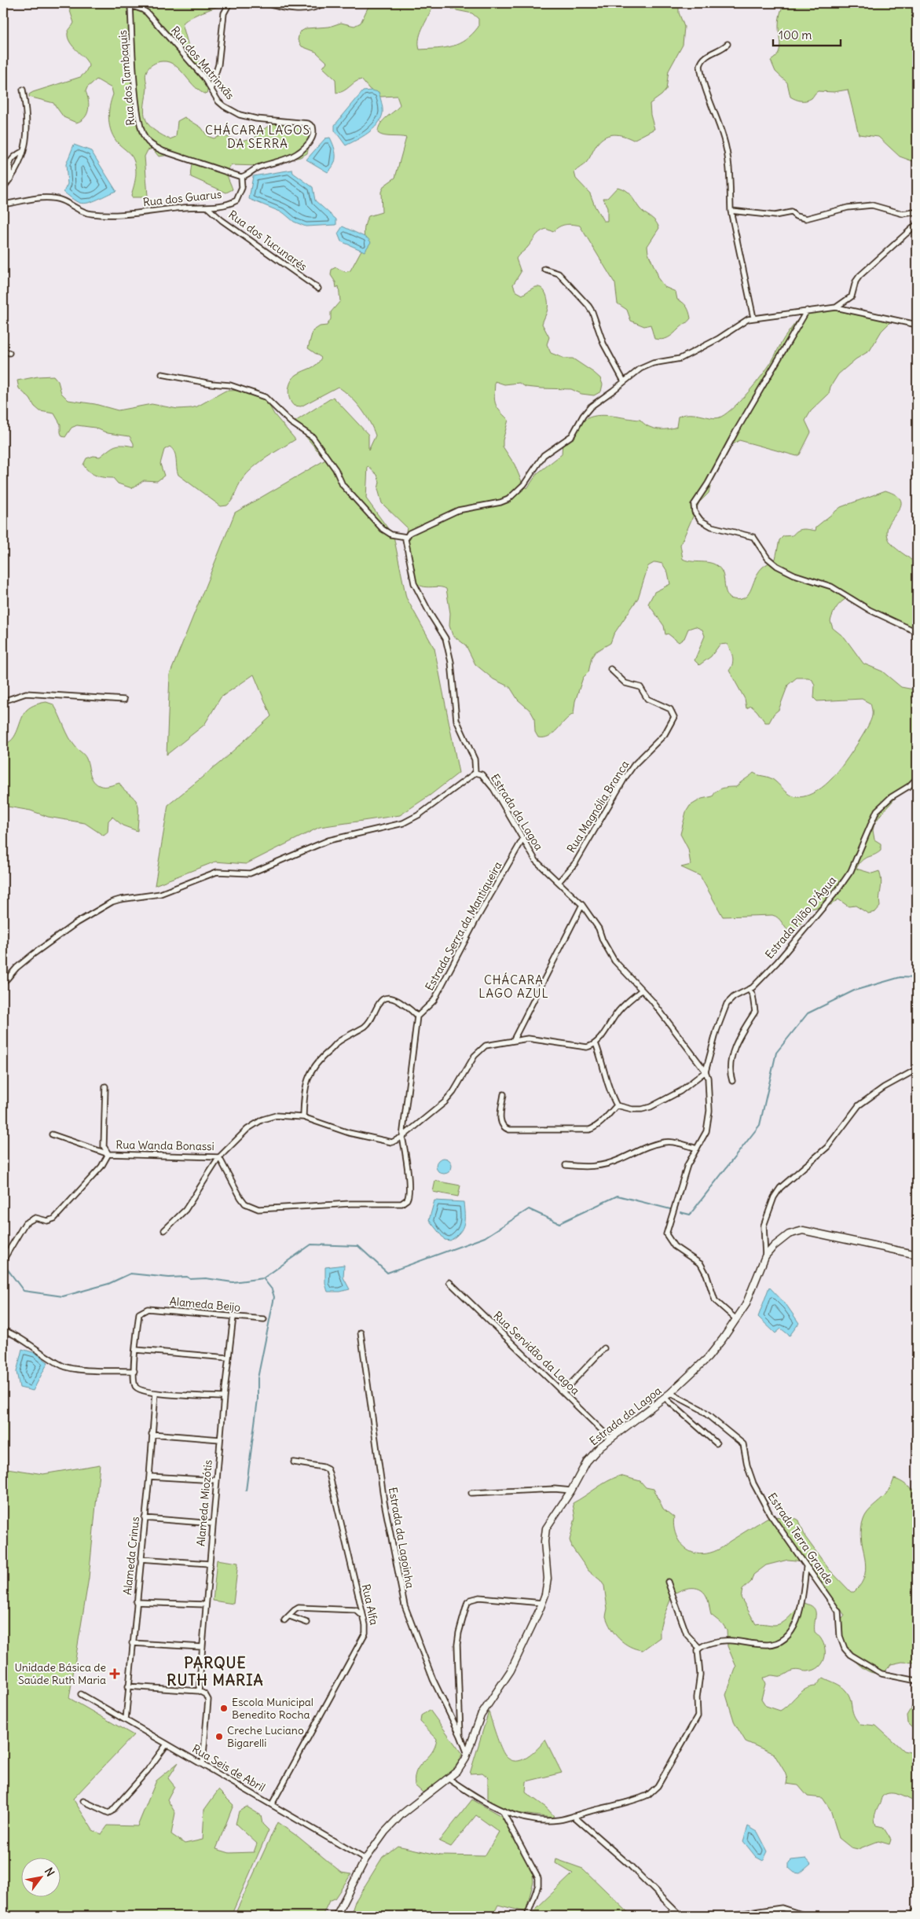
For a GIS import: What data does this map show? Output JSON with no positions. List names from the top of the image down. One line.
{"streets":{"street":["Rua dos Matrinxãs","Rua dos Tambaquis","Rua dos Guarus","Rua dos Tucunarés","Rua Magnólia Branca","Estrada da Lagoa","Estrada Pilão D'Água","Estrada Serra da Mantiqueira","Rua Wanda Bonassi","Alameda Beijo","Rua Servidão da Lagoa","Alameda Miozótis","Estrada da Lagoinha","Estrada Terra Grande","Alameda Crinus","Rua Alfa","Rua Seis de Abril"]},"crossings":[["Rua dos Matrinxãs","Rua dos Tambaquis"],["Rua dos Matrinxãs","Rua dos Guarus"],["Rua dos Tambaquis","Rua dos Guarus"],["Rua dos Guarus","Rua dos Tucunarés"],["Rua Magnólia Branca","Estrada da Lagoa"],["Estrada da Lagoa","Estrada Pilão D'Água"],["Estrada da Lagoa","Estrada Serra da Mantiqueira"],["Estrada da Lagoa","Rua Servidão da Lagoa"],["Estrada da Lagoa","Estrada Terra Grande"],["Estrada da Lagoa","Rua Seis de Abril"],["Alameda Beijo","Alameda Miozótis"],["Alameda Crinus","Rua Seis de Abril"],["Rua Alfa","Rua Seis de Abril"]],"districts":["CHÁCARA LAGOS DA SERRA","CHÁCARA LAGO AZUL","PARQUE RUTH MARIA"],"places":{"health":["Unidade Básica de Saúde Ruth Maria"],"other":["Escola Municipal Benedito Rocha","Creche Luciano Bigarelli"]},"scale_bar":"100 m","north":"top right"}
